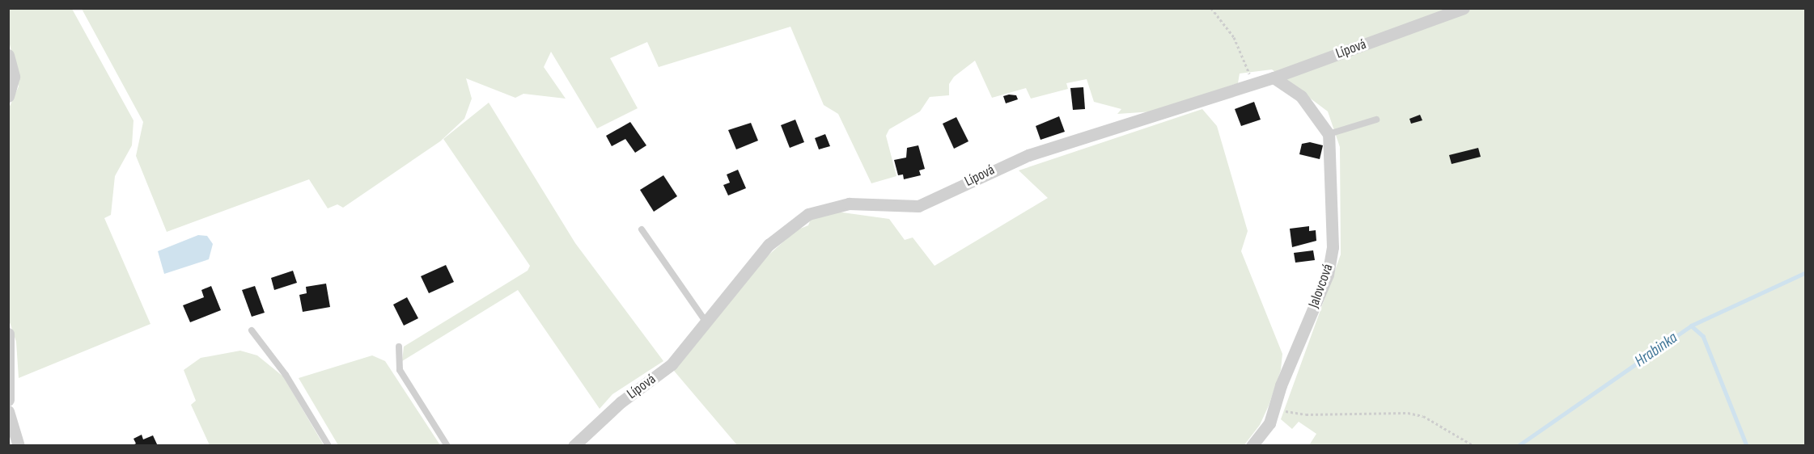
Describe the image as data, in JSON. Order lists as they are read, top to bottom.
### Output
{
  "streets": {
    "street": ["Lípová", "Jalovcová"]
  },
  "water": ["Hrabinka"]
}
